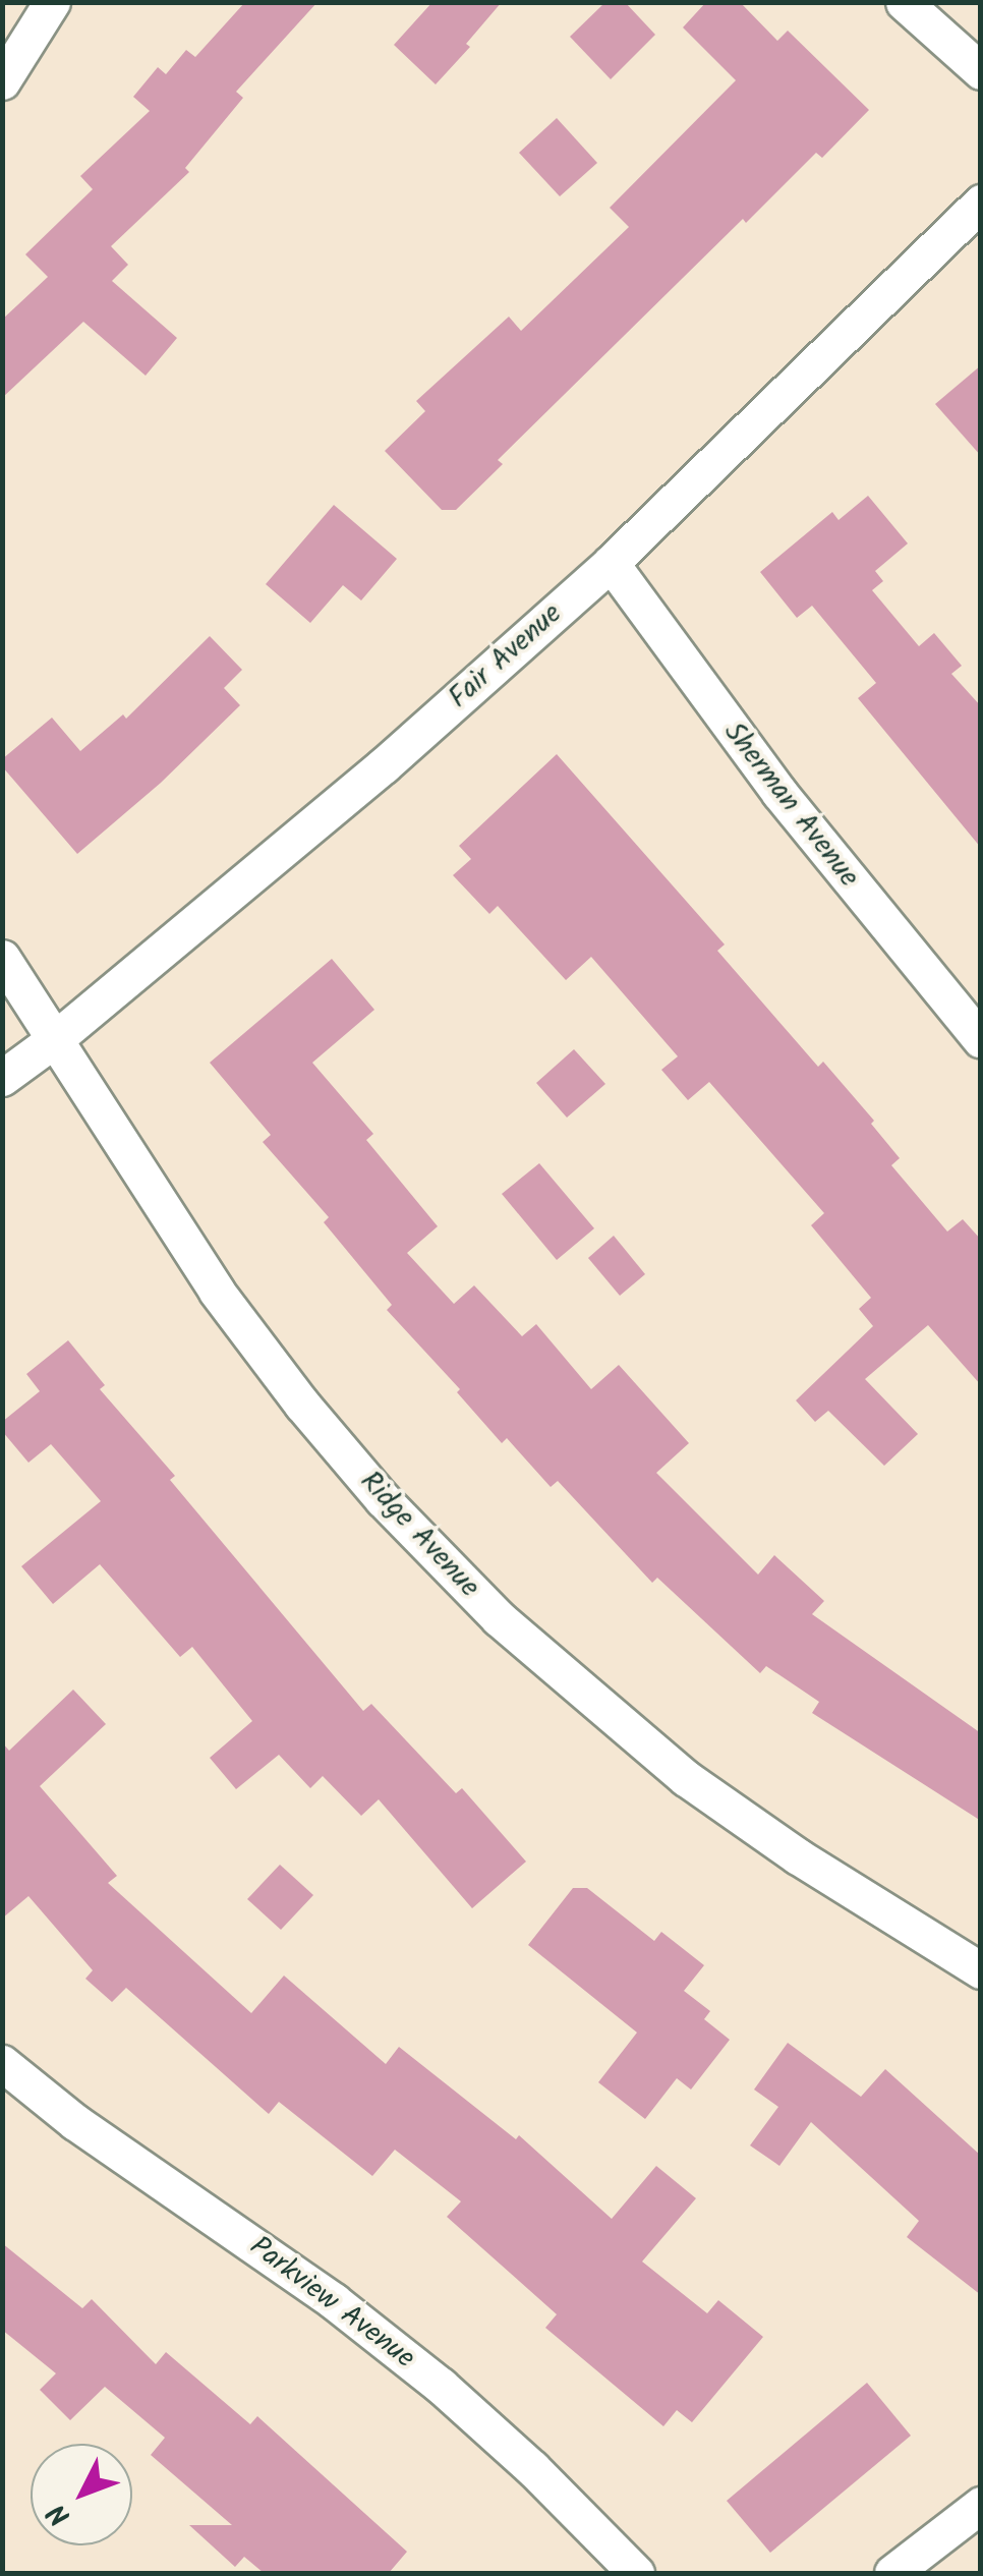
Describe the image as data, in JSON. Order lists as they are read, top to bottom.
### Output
{
  "streets": {
    "street": [
      "Fair Avenue",
      "Sherman Avenue",
      "Ridge Avenue",
      "Parkview Avenue"
    ]
  },
  "crossings": [
    ["Fair Avenue", "Sherman Avenue"],
    ["Fair Avenue", "Ridge Avenue"]
  ],
  "north": "bottom left"
}
